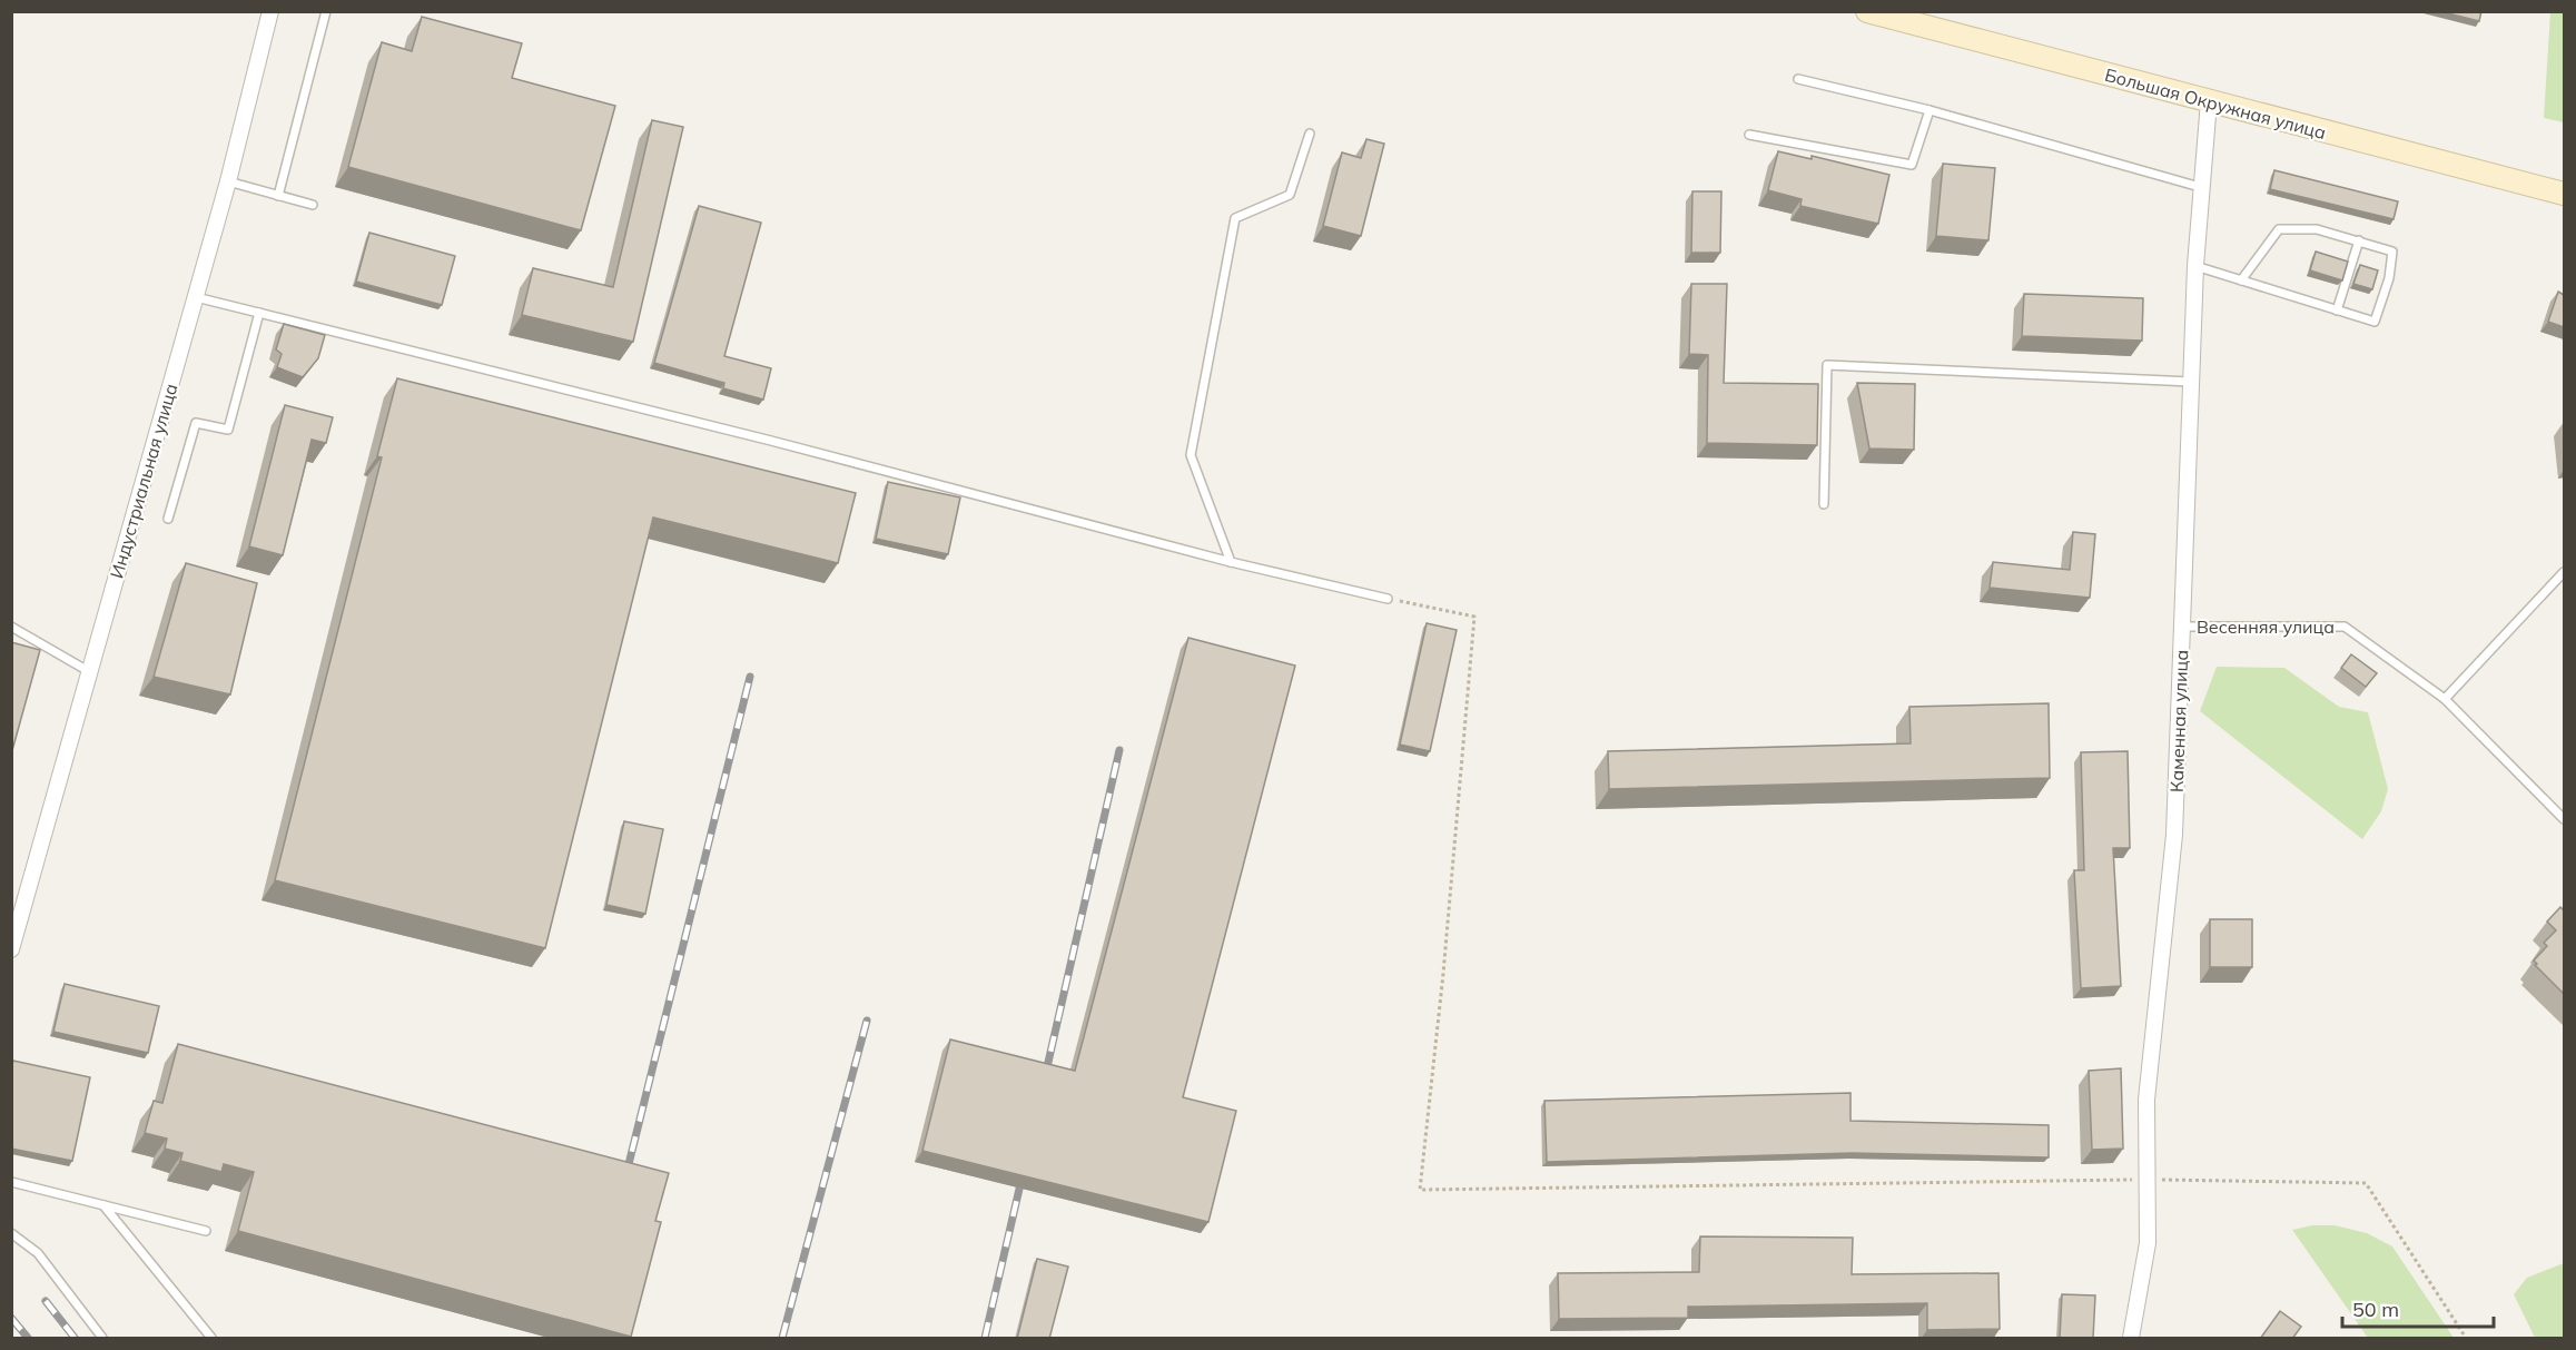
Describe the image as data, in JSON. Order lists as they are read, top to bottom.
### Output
{
  "streets": {
    "main road": ["Большая Окружная улица"],
    "street": ["Индустриальная улица", "Каменная улица"],
    "lane": ["Весенняя улица"]
  },
  "crossings": [
    ["Большая Окружная улица", "Каменная улица"],
    ["Весенняя улица", "Каменная улица"]
  ],
  "scale_bar": "50 m"
}
